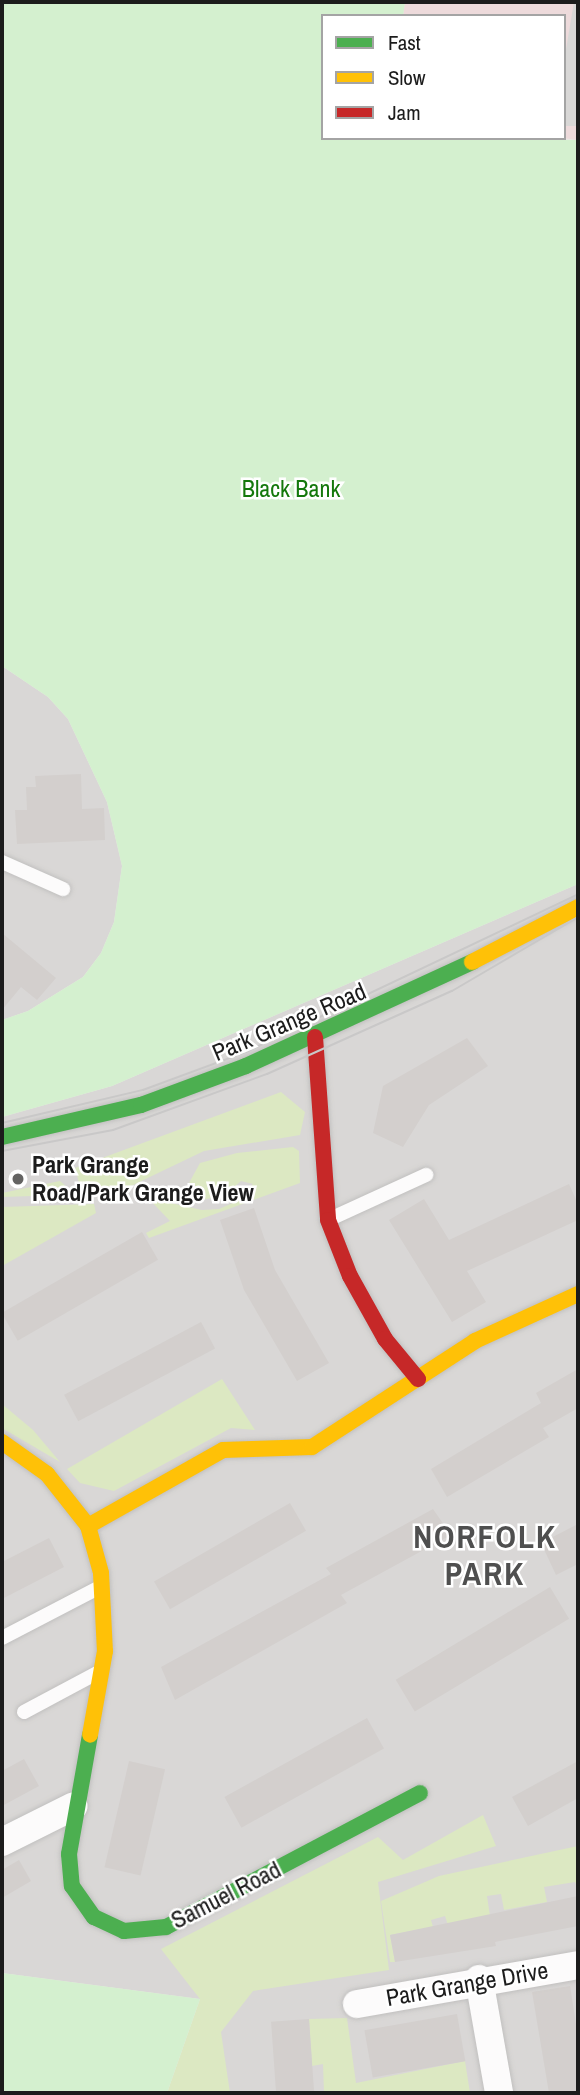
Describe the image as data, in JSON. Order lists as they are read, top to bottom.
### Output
{
  "streets": {
    "street": ["Park Grange Road", "Samuel Road", "Park Grange Drive"]
  },
  "districts": ["NORFOLK PARK"],
  "parks": ["Black Bank"],
  "places": ["Park Grange Road/Park Grange View"],
  "legend": ["Fast", "Slow", "Jam"]
}
